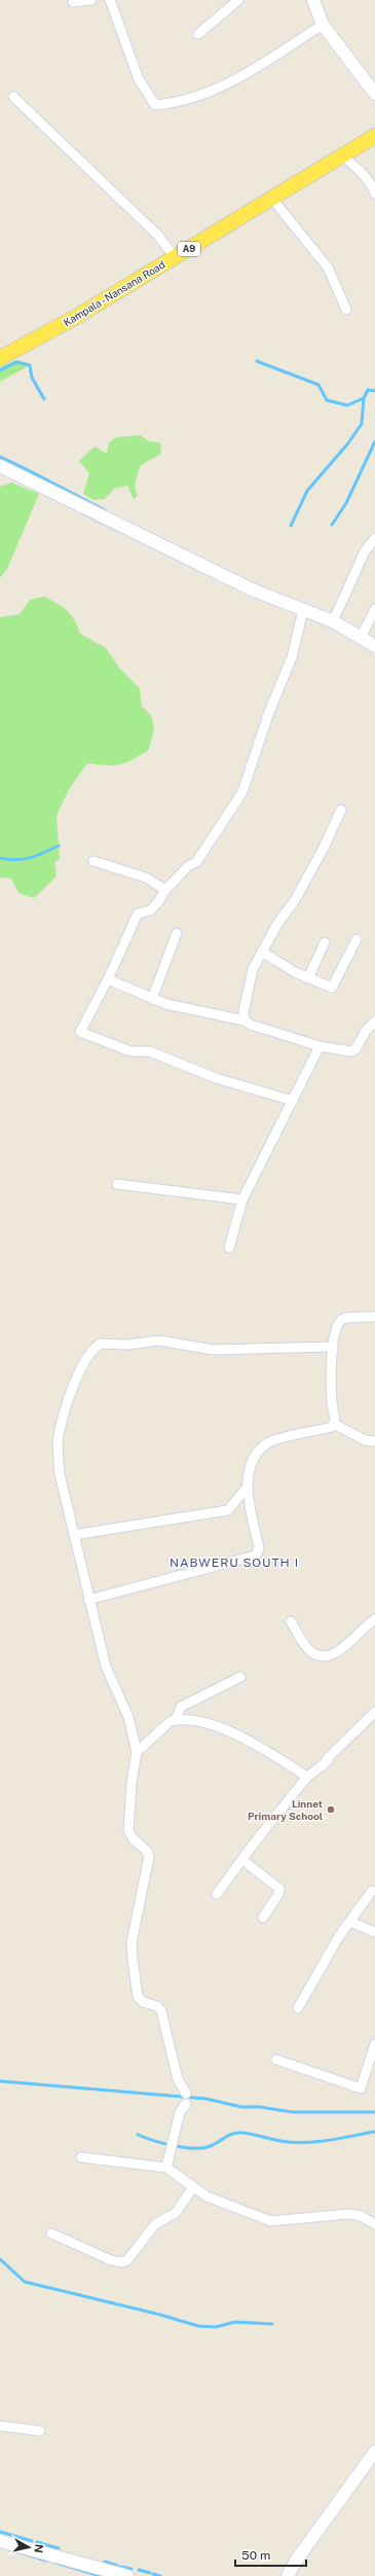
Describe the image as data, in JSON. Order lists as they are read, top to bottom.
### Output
{
  "streets": {
    "main road": ["A9", "Kampala - Nansana Road"]
  },
  "districts": ["NABWERU SOUTH I"],
  "places": ["Linnet Primary School"],
  "scale_bar": "50 m",
  "north": "right"
}
